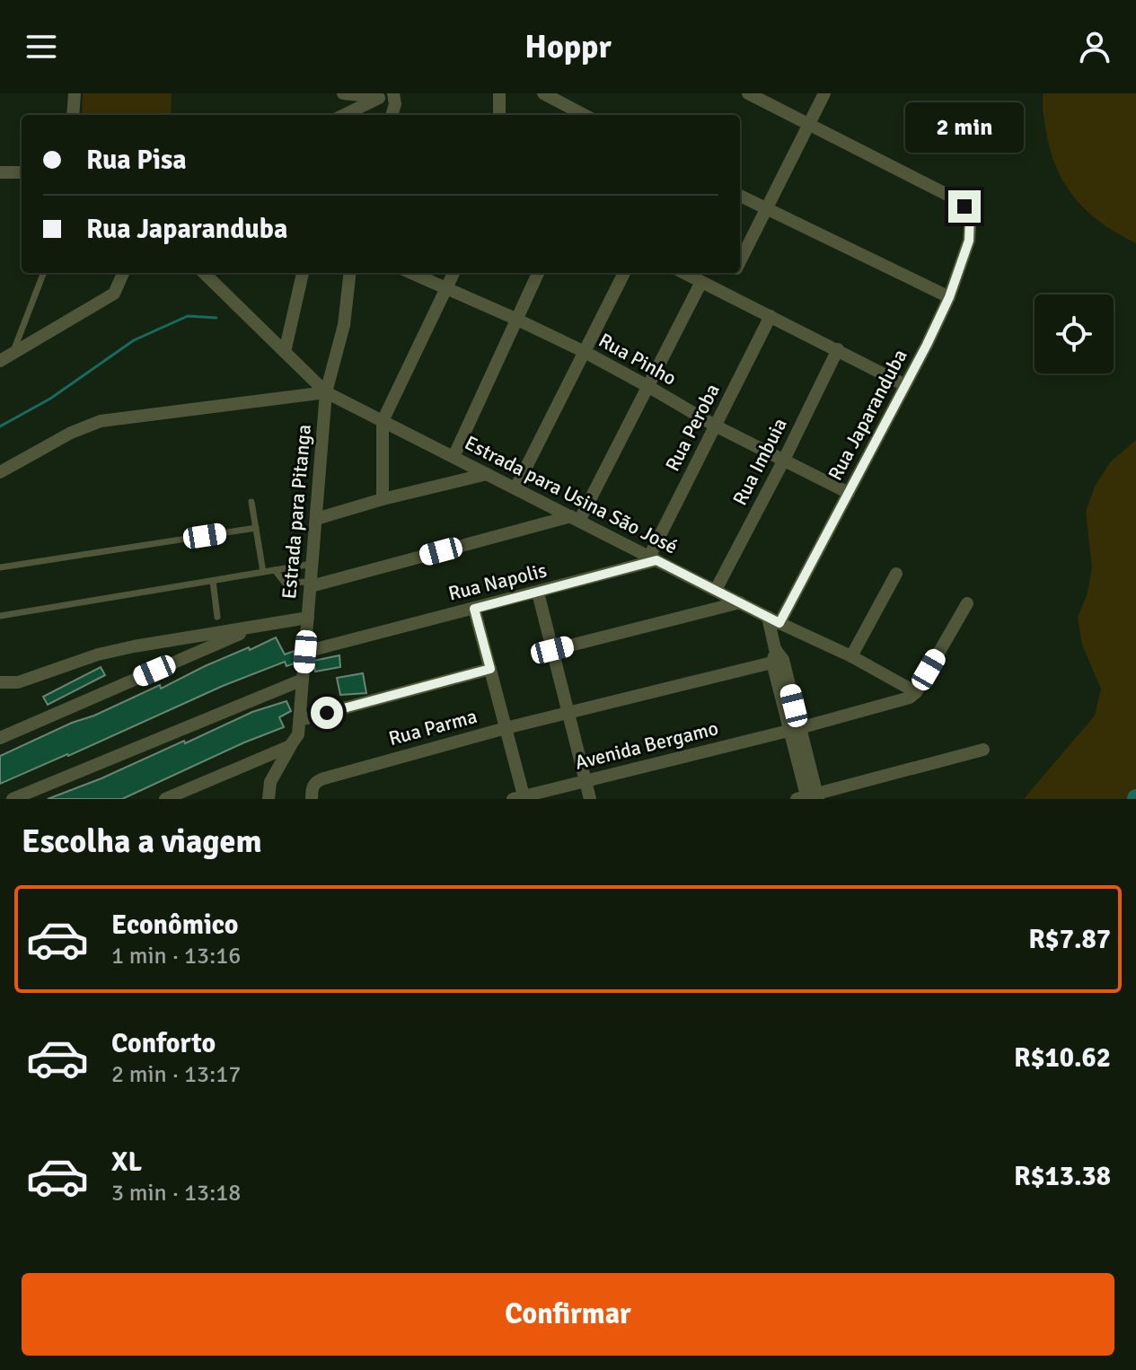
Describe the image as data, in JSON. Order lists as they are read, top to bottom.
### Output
{
  "streets": {
    "street": [
      "Rua Pinho",
      "Rua Japaranduba",
      "Rua Peroba",
      "Rua Imbuia",
      "Estrada para Usina São José",
      "Estrada para Pitanga",
      "Rua Napolis",
      "Rua Parma",
      "Avenida Bergamo"
    ]
  },
  "crossings": [
    ["Rua Pinho", "Rua Japaranduba"],
    ["Rua Pinho", "Rua Peroba"],
    ["Rua Pinho", "Rua Imbuia"],
    ["Rua Japaranduba", "Estrada para Usina São José"],
    ["Rua Peroba", "Estrada para Usina São José"],
    ["Rua Peroba", "Rua Napolis"],
    ["Rua Imbuia", "Estrada para Usina São José"],
    ["Estrada para Usina São José", "Estrada para Pitanga"],
    ["Estrada para Usina São José", "Rua Napolis"],
    ["Estrada para Usina São José", "Avenida Bergamo"],
    ["Estrada para Pitanga", "Rua Napolis"]
  ],
  "page": {
    "header": "Hoppr",
    "bubble": "2 min",
    "banner": ["Rua Pisa", "Rua Japaranduba"],
    "heading": "Escolha a viagem",
    "list": [
      {
        "name": "Econômico",
        "note": "1 min · 13:16",
        "value": "R$7.87"
      },
      {
        "name": "Conforto",
        "note": "2 min · 13:17",
        "value": "R$10.62"
      },
      {
        "name": "XL",
        "note": "3 min · 13:18",
        "value": "R$13.38"
      }
    ],
    "buttons": "Confirmar"
  }
}
